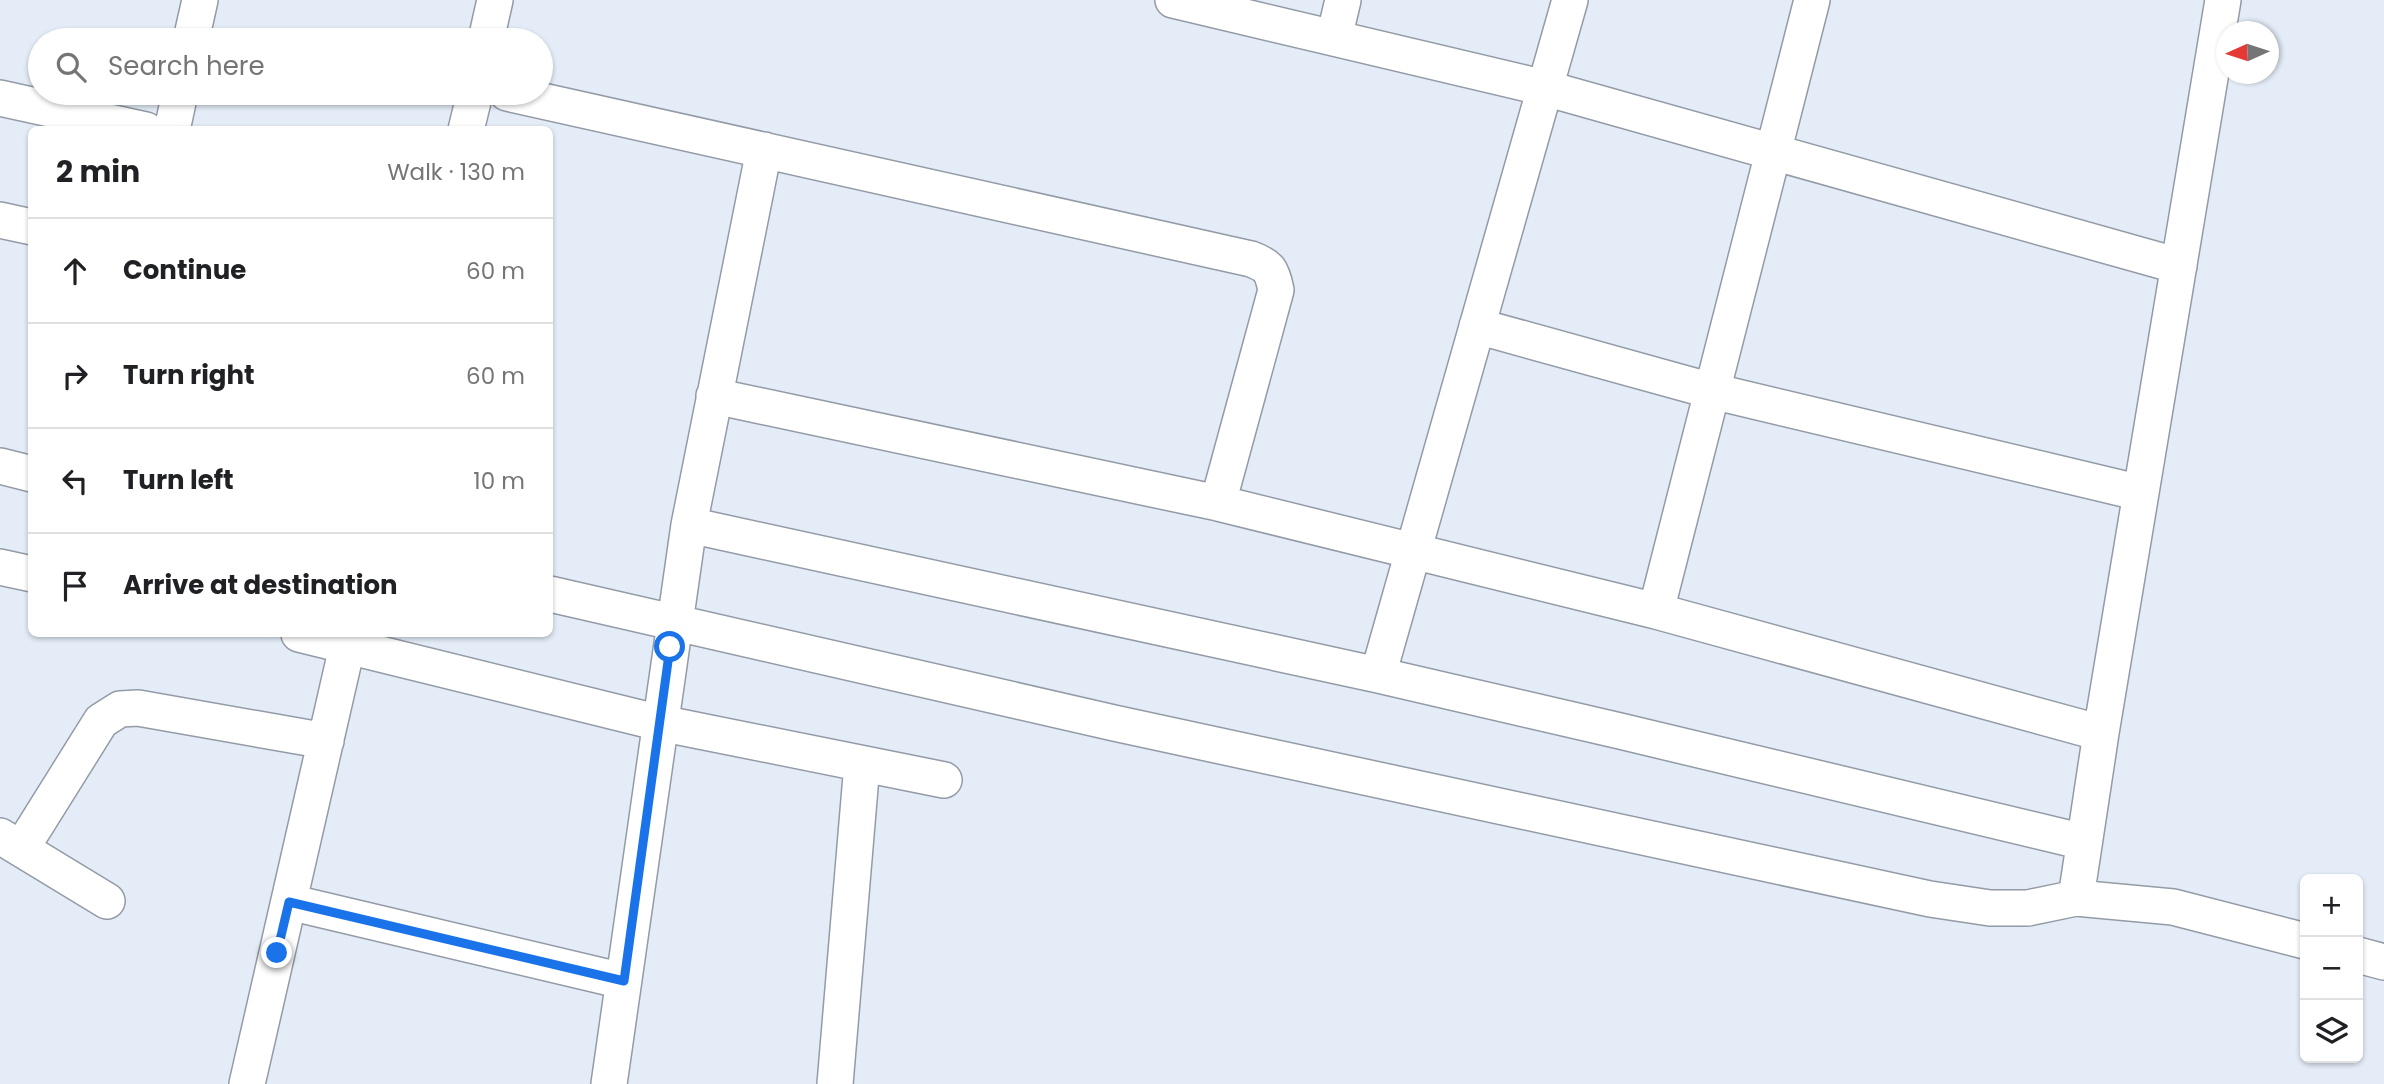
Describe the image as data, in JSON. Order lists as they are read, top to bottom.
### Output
{
  "north": "left",
  "page": {
    "search": "Search here",
    "heading": ["2 min", "Walk · 130 m"],
    "list": [
      ["Continue", "60 m"],
      ["Turn right", "60 m"],
      ["Turn left", "10 m"],
      "Arrive at destination"
    ],
    "map_buttons": ["+", "−"]
  }
}
